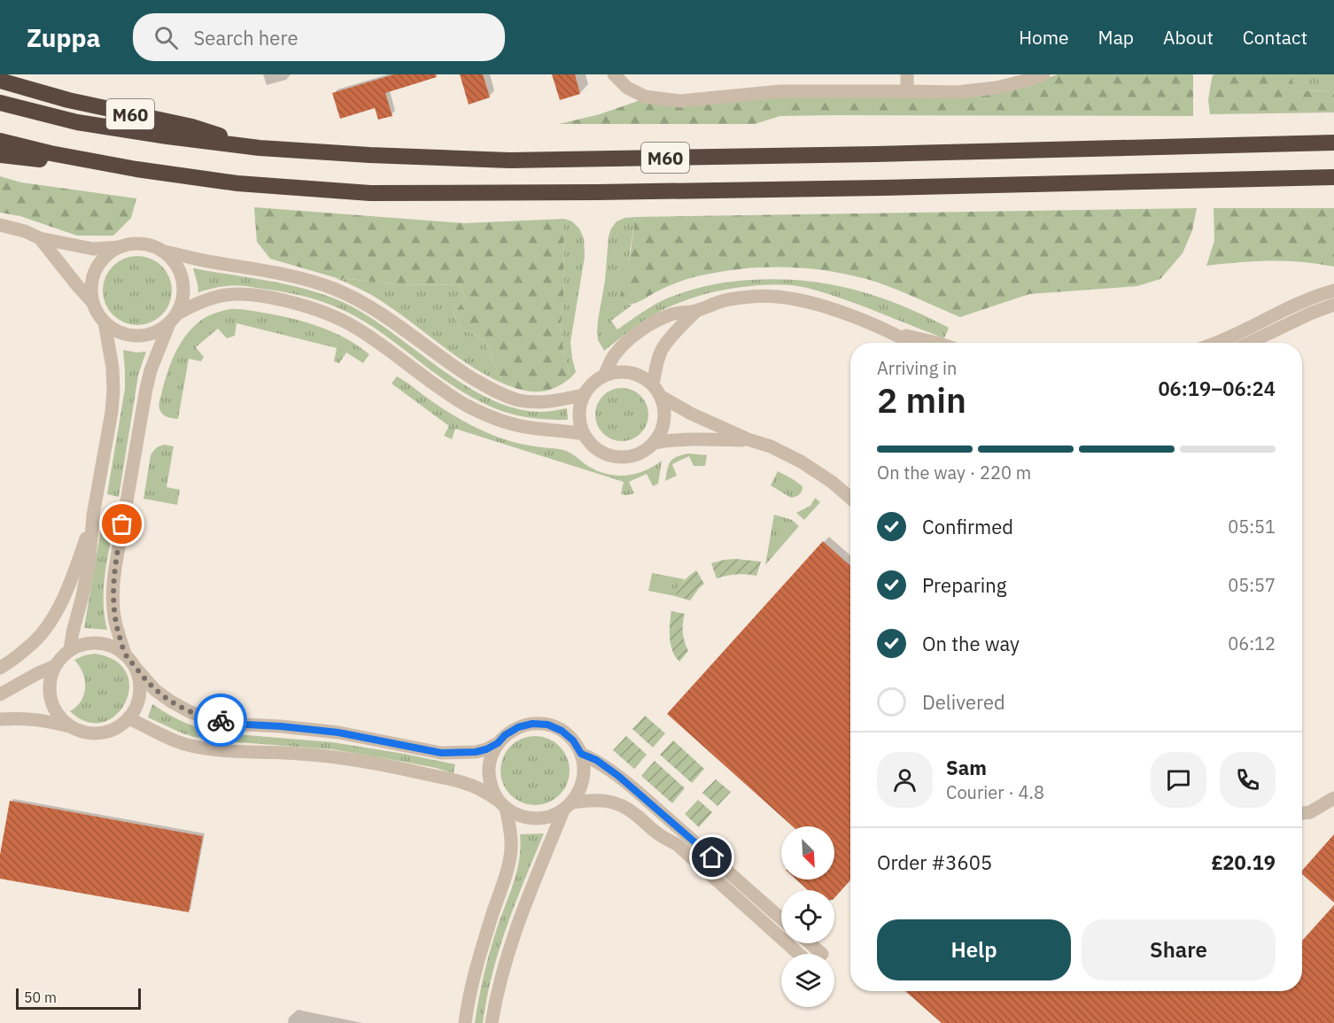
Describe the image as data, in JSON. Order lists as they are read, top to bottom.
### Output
{
  "streets": {
    "highway": ["M60"]
  },
  "scale_bar": "50 m",
  "north": "bottom right",
  "page": {
    "header": "Zuppa",
    "search": "Search here",
    "nav": [
      "Home",
      "Map",
      "About",
      "Contact"
    ],
    "heading": ["2 min", "Arriving in", "06:19–06:24"],
    "panel": [
      "Sam",
      "Courier · 4.8",
      "Order #3605",
      "£20.19"
    ],
    "bar": "On the way · 220 m",
    "list": [
      ["Confirmed", "05:51"],
      ["Preparing", "05:57"],
      ["On the way", "06:12"],
      "Delivered"
    ],
    "buttons": ["Help", "Share"],
    "scale": "50 m"
  }
}
